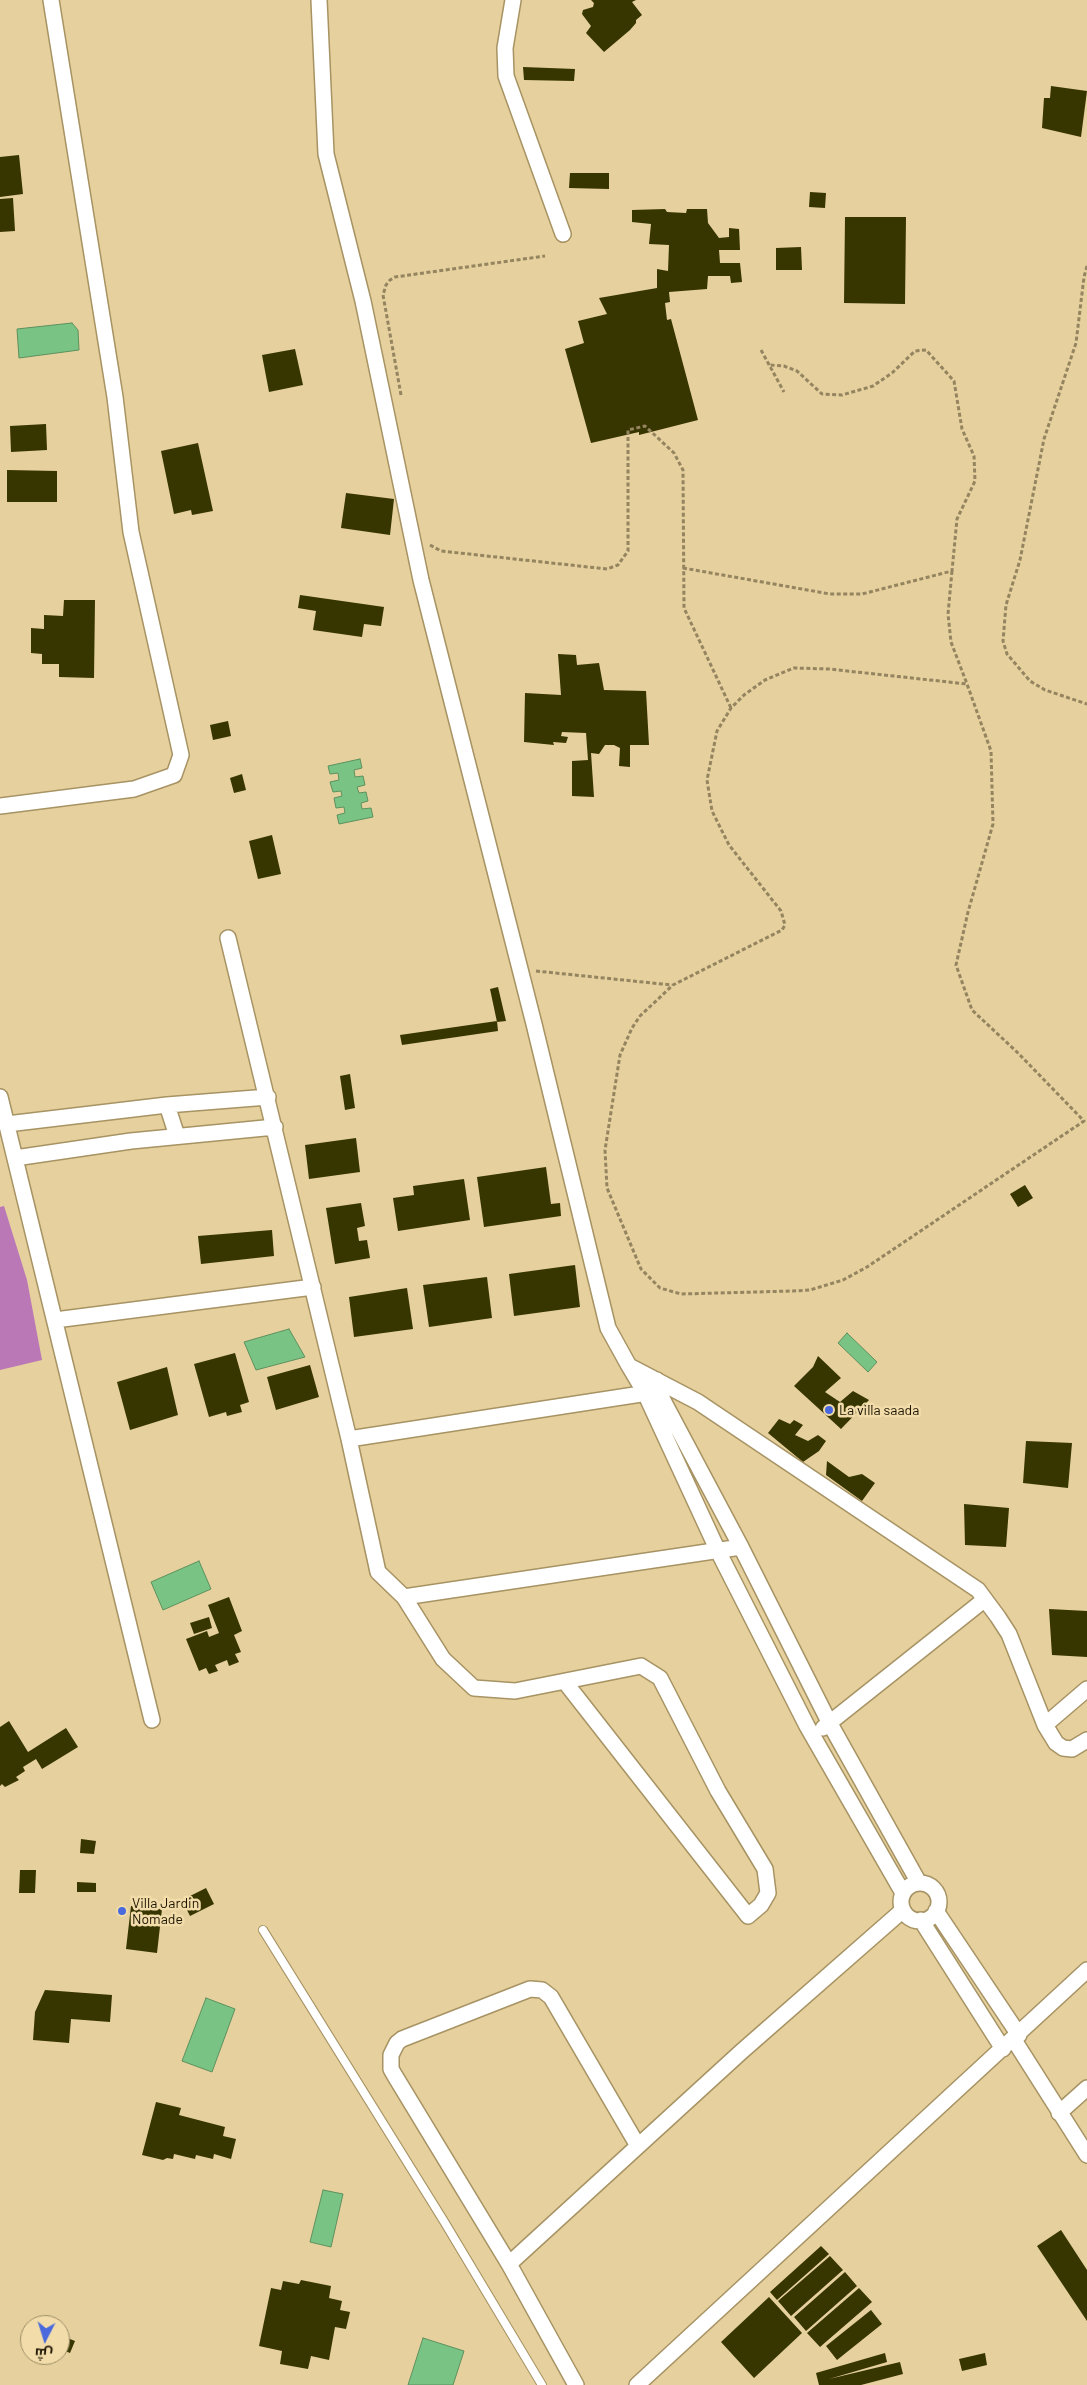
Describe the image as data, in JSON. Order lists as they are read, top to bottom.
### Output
{
  "places": ["La villa saada", "Villa Jardin Nomade"],
  "north": "bottom"
}
